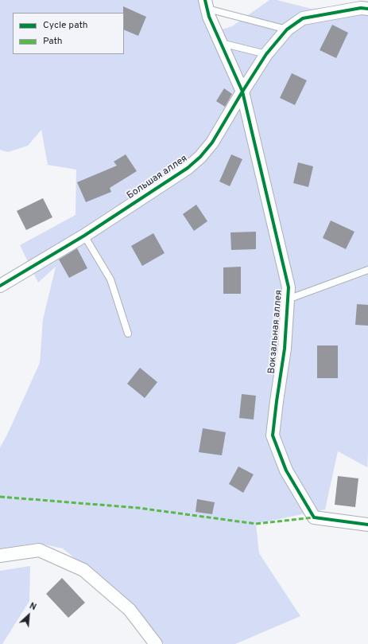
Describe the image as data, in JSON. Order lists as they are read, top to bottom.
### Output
{
  "streets": {
    "street": ["Большая аллея", "Вокзальная аллея"]
  },
  "crossings": [
    ["Большая аллея", "Вокзальная аллея"]
  ],
  "legend": ["Cycle path", "Path"],
  "north": "top right"
}
